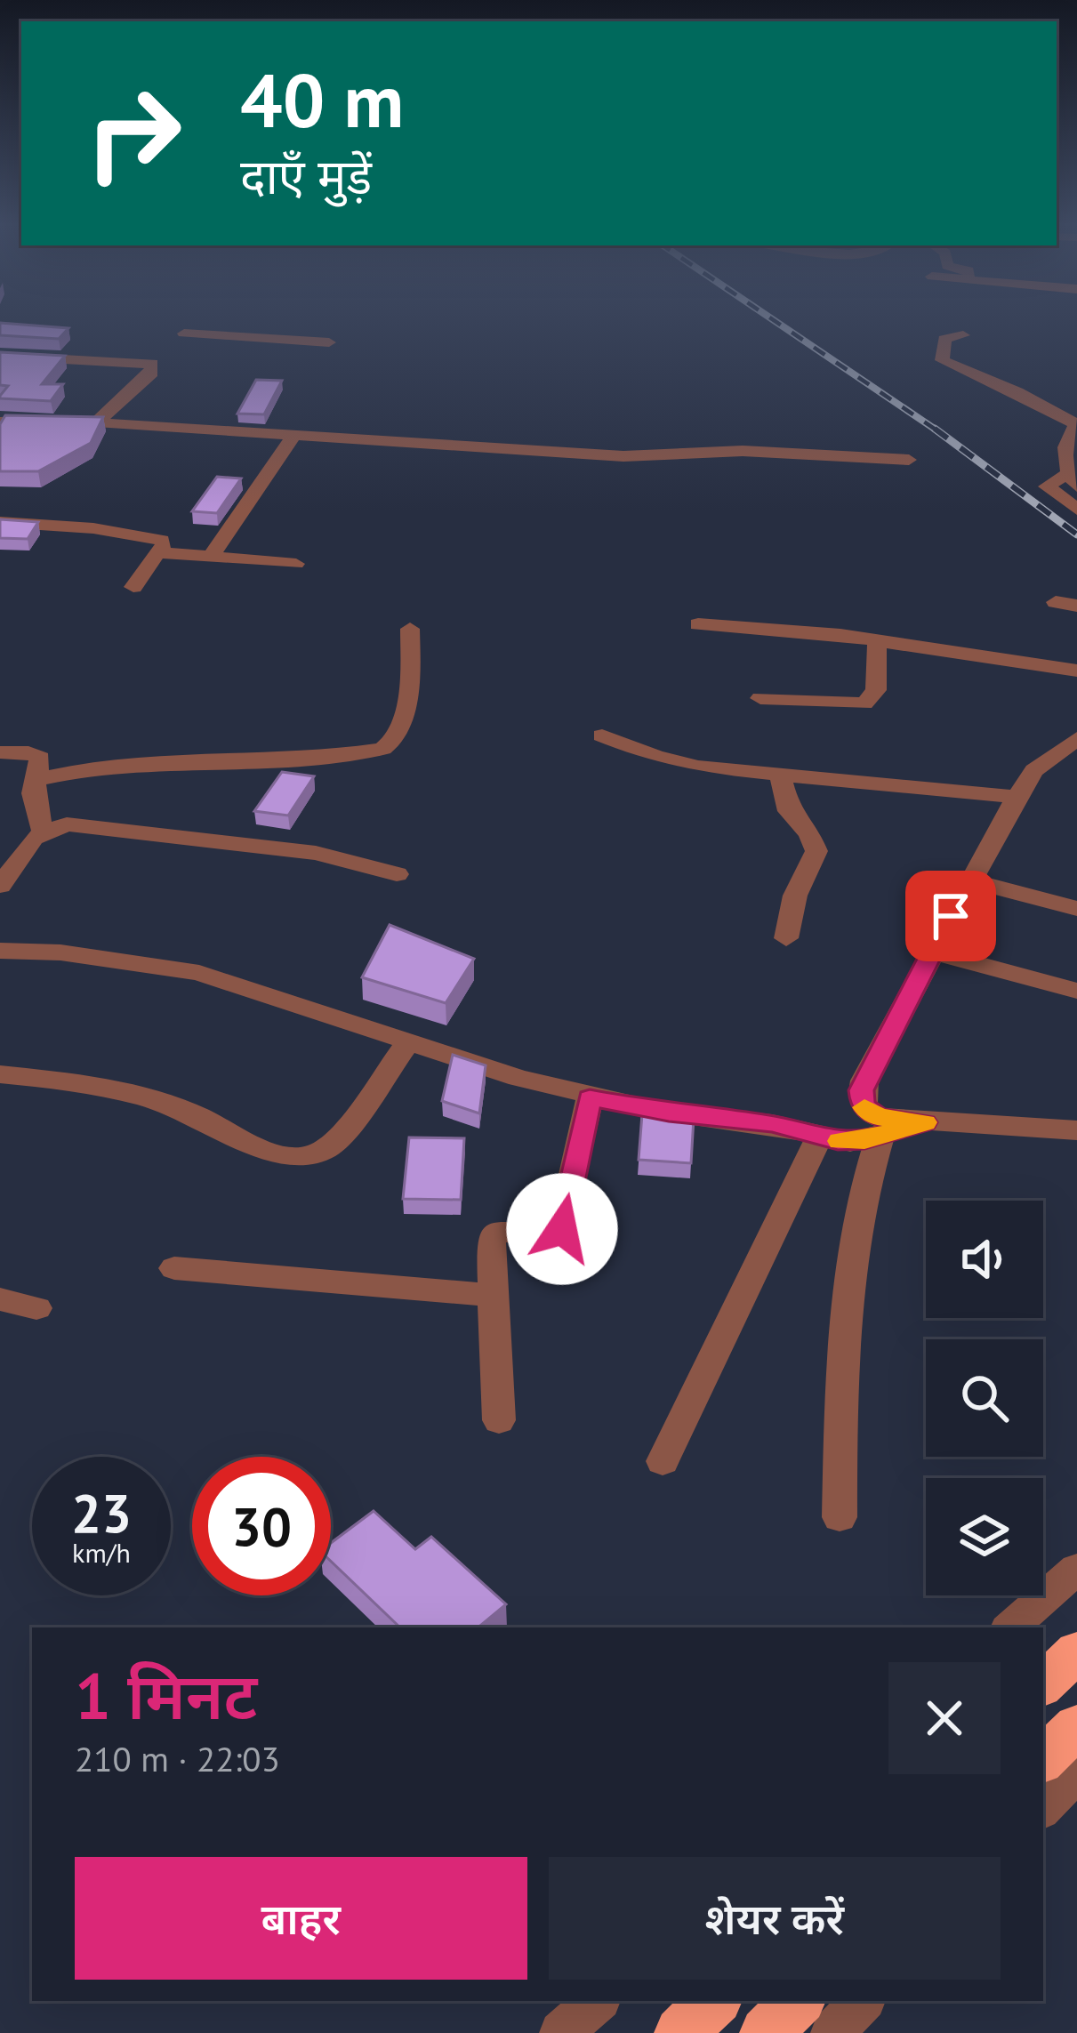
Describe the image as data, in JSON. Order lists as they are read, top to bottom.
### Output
{
  "page": {
    "turn": ["40 m", "दाएँ मुड़ें"],
    "speed": "23 km/h",
    "limit": "30",
    "heading": ["1 मिनट", "210 m · 22:03"],
    "buttons": ["बाहर", "शेयर करें"]
  }
}
